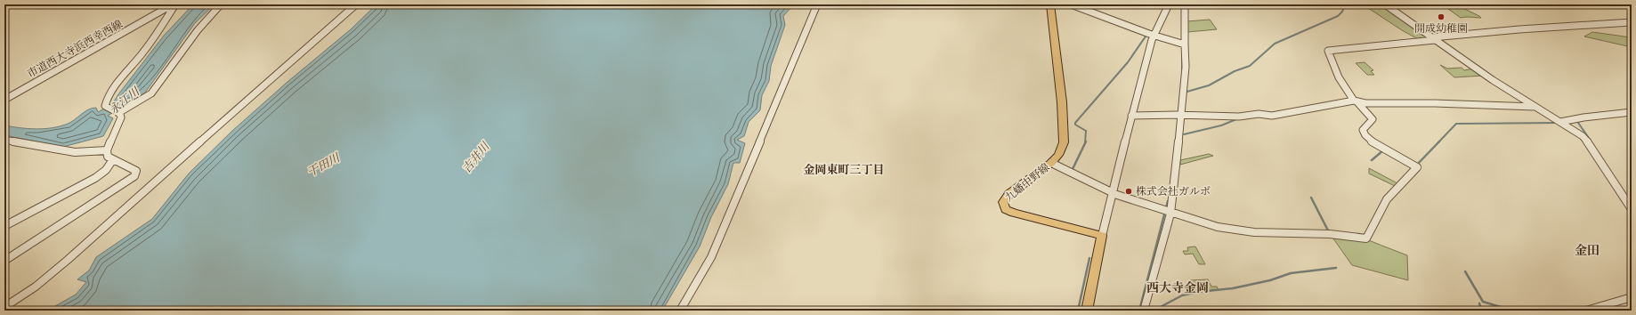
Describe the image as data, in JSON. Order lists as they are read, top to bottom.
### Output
{
  "streets": {
    "main road": ["九蟠中野線"],
    "street": ["市道西大寺浜西幸西線"]
  },
  "districts": ["金岡東町三丁目", "金田", "西大寺金岡"],
  "water": ["永江川", "吉井川", "干田川"],
  "places": ["開成幼稚園", "株式会社ガルボ"]
}
